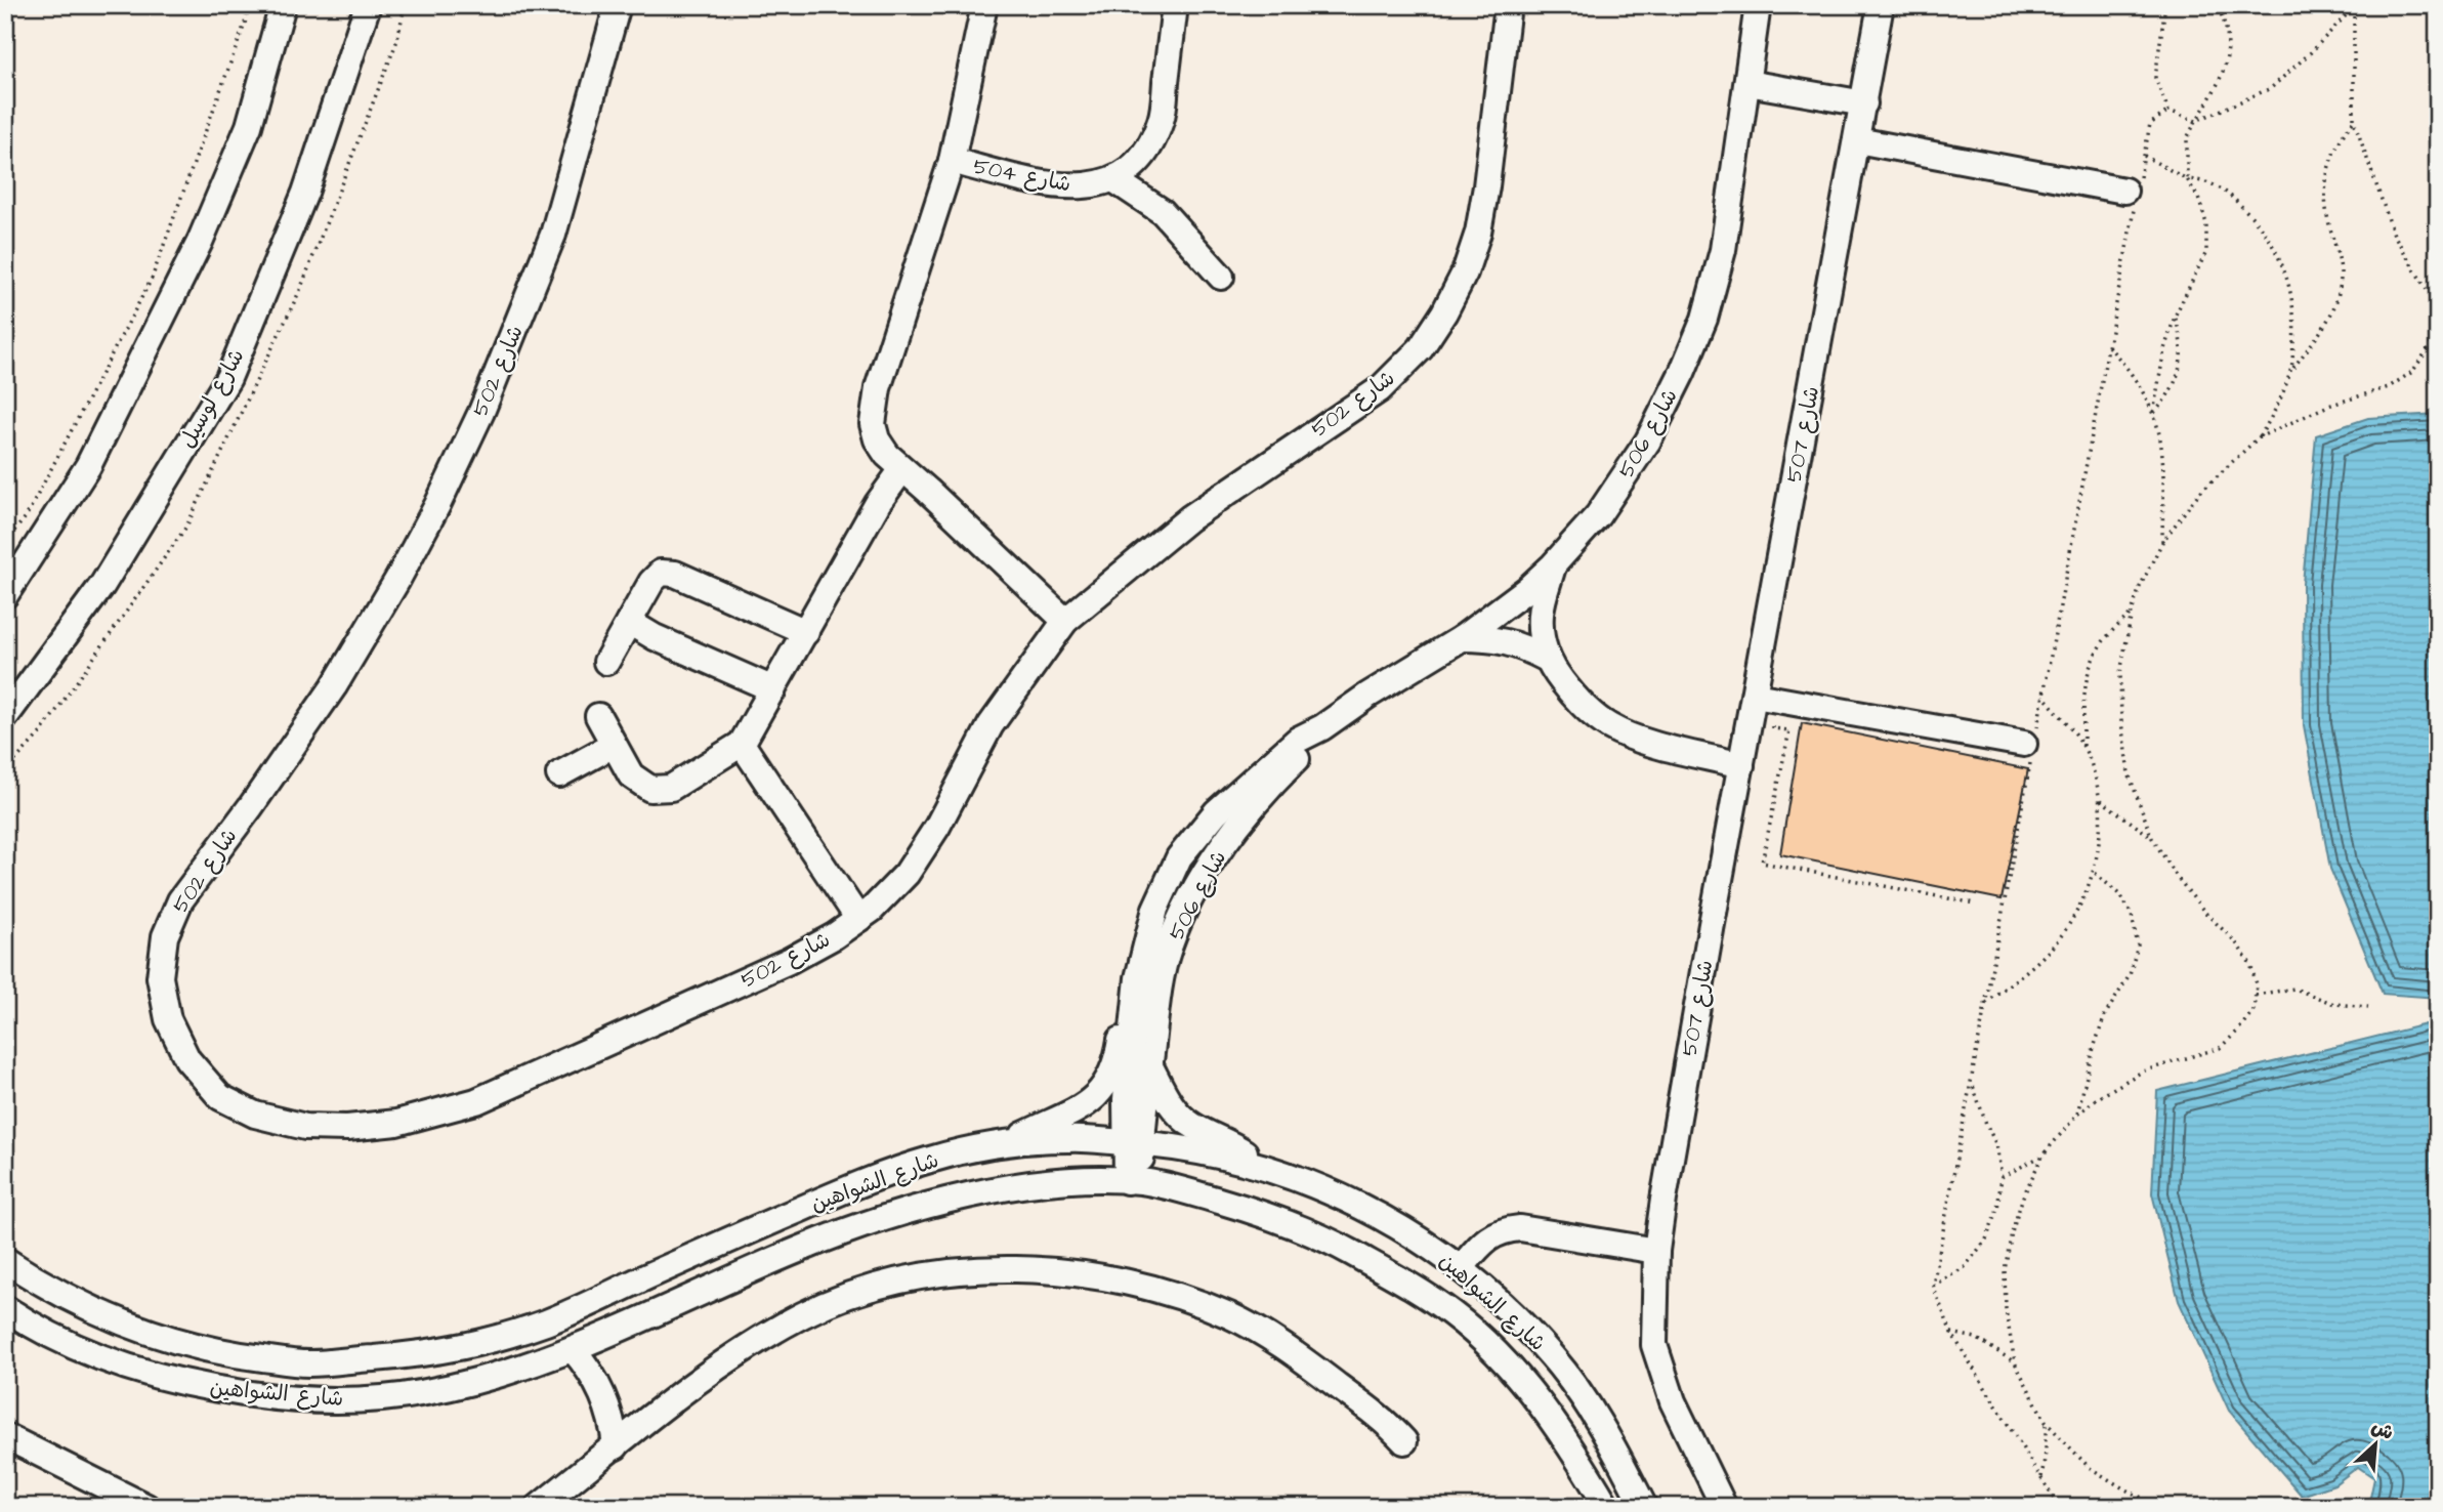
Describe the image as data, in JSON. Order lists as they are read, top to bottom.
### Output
{
  "streets": {
    "street": [
      "شارع 504",
      "شارع 502",
      "شارع لوسيل",
      "شارع 506",
      "شارع 507",
      "شارع الشواهين"
    ]
  },
  "crossings": [
    ["شارع 506", "شارع الشواهين"]
  ],
  "north": "top right"
}
